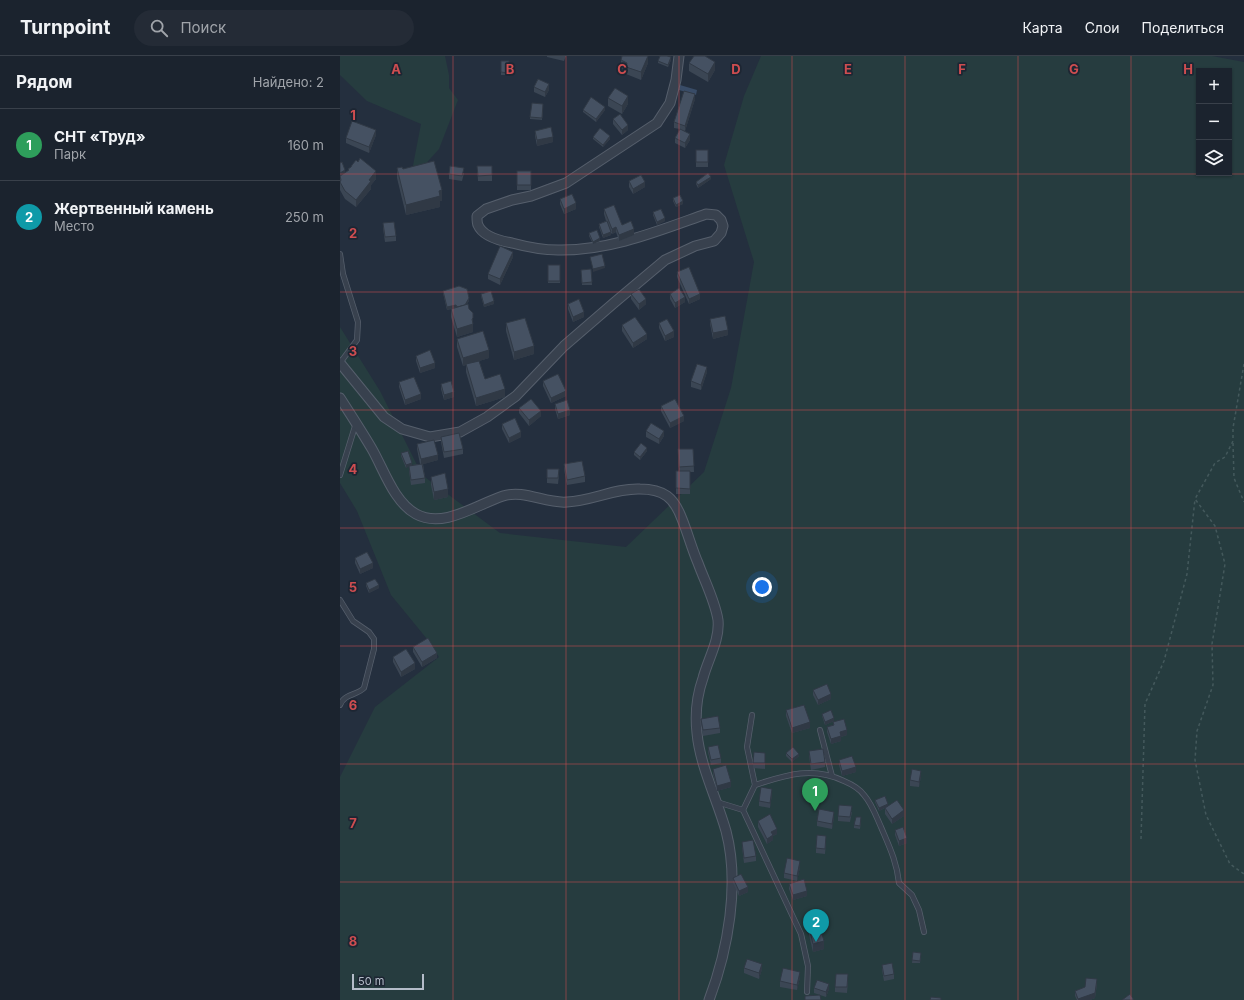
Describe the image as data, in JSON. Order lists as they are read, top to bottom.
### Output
{
  "scale_bar": "50 m",
  "page": {
    "header": "Turnpoint",
    "search": "Поиск",
    "nav": ["Карта", "Слои", "Поделиться"],
    "heading": ["Рядом", "Найдено: 2"],
    "map_buttons": ["+", "−"],
    "list": [
      {
        "mark": "1",
        "name": "СНТ «Труд»",
        "note": "Парк",
        "value": "160 m"
      },
      {
        "mark": "2",
        "name": "Жертвенный камень",
        "note": "Место",
        "value": "250 m"
      }
    ],
    "pins": ["1", "2"],
    "scale": "50 m"
  },
  "grid": {
    "columns": [
      "A",
      "B",
      "C",
      "D",
      "E",
      "F",
      "G",
      "H"
    ],
    "rows": [
      "1",
      "2",
      "3",
      "4",
      "5",
      "6",
      "7",
      "8"
    ]
  }
}
